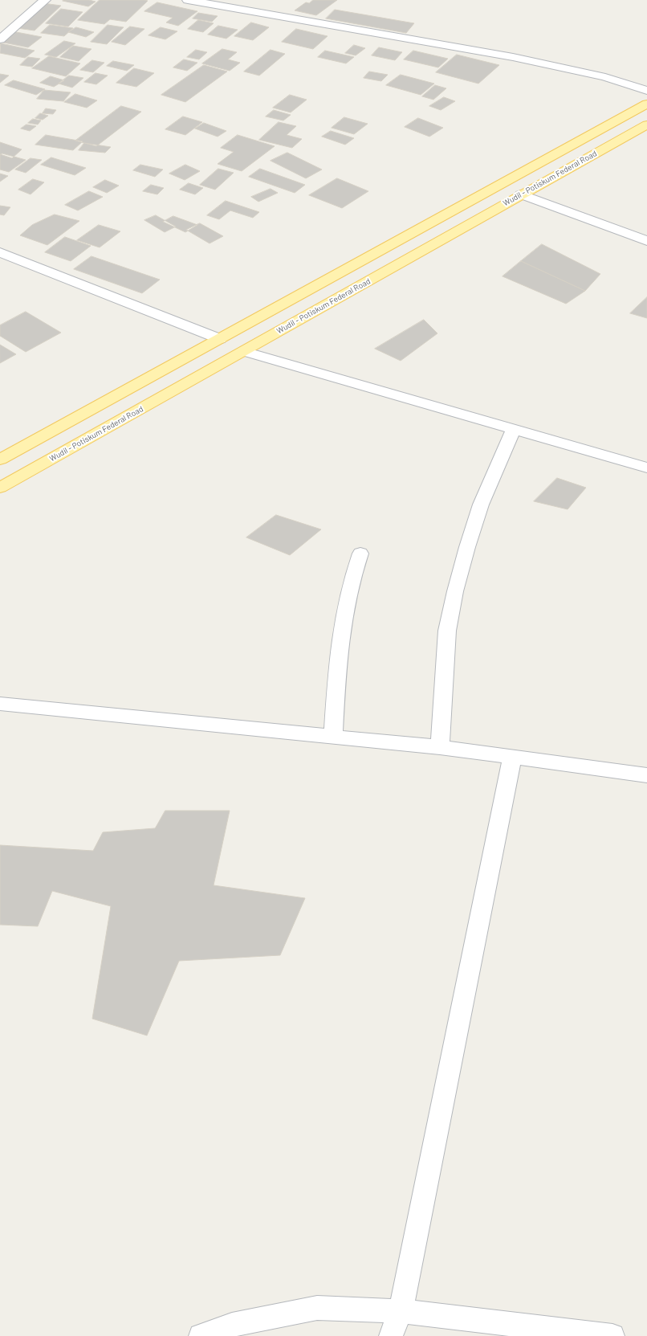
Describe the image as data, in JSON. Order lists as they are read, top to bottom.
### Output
{
  "streets": {
    "main road": ["Wudil - Potiskum Federal Road"]
  }
}
